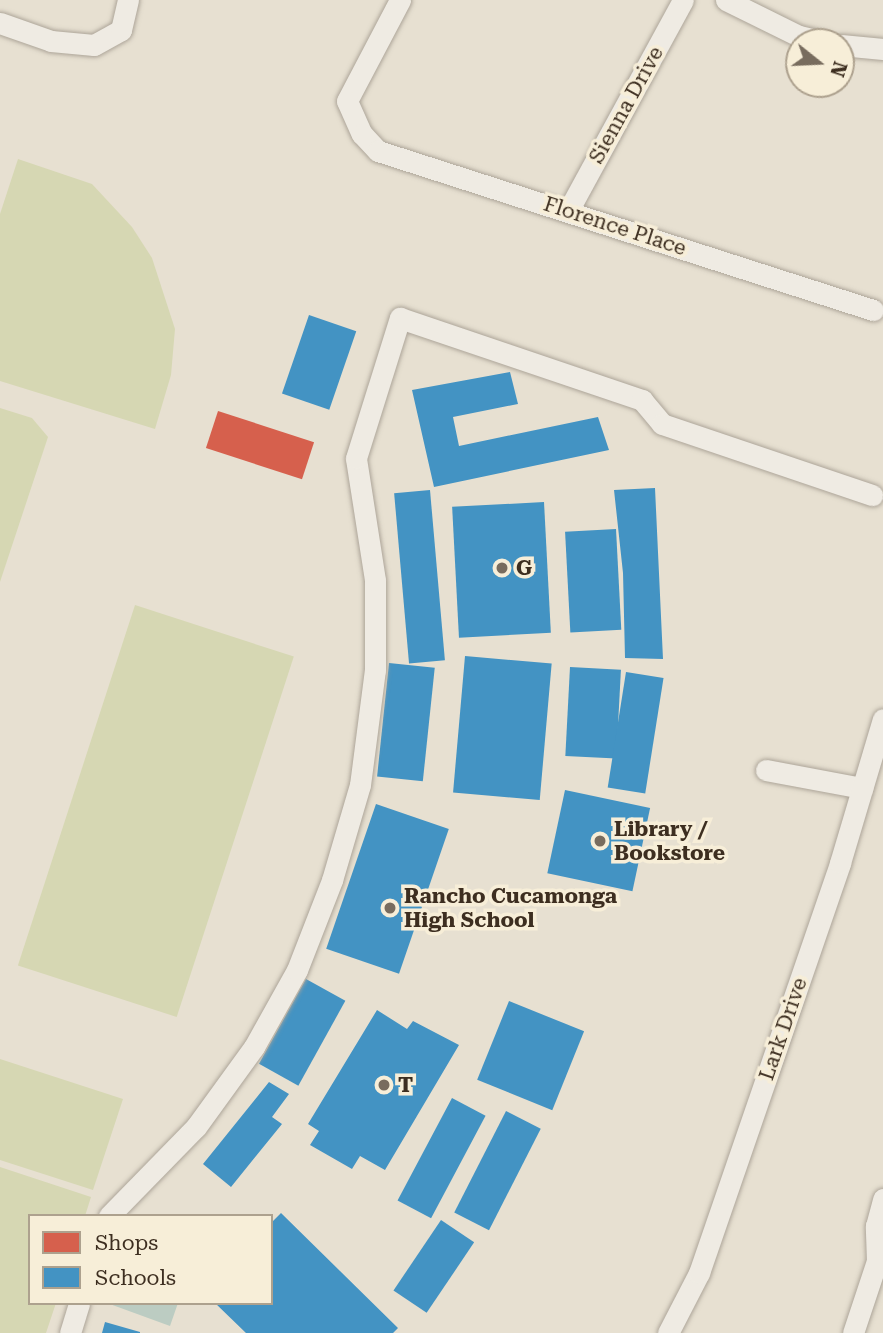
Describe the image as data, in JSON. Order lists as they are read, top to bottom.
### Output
{
  "streets": {
    "street": ["Sienna Drive", "Florence Place", "Lark Drive"]
  },
  "crossings": [
    ["Sienna Drive", "Florence Place"]
  ],
  "places": [
    "G",
    "Library / Bookstore",
    "Rancho Cucamonga High School",
    "T"
  ],
  "legend": ["Shops", "Schools"],
  "north": "right"
}
